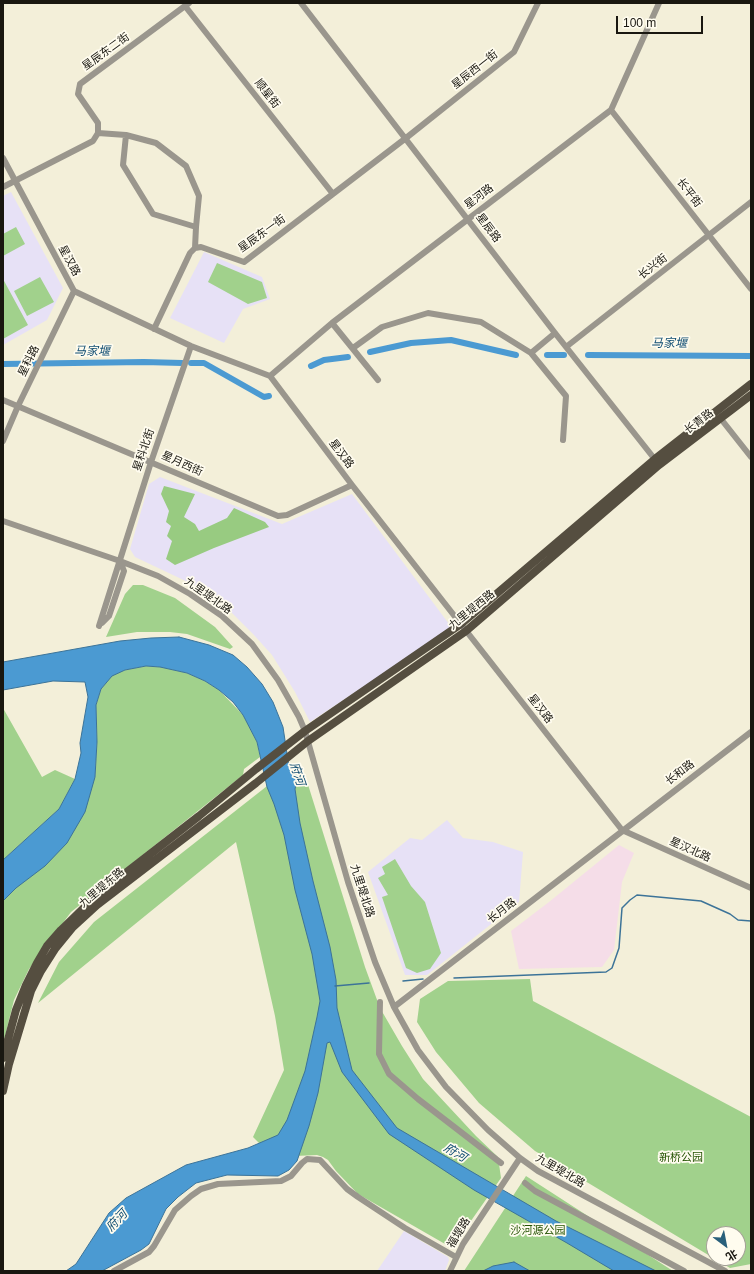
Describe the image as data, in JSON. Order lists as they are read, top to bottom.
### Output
{
  "streets": {
    "main road": ["长青路", "九里堤西路", "九里堤东路"],
    "street": [
      "星辰东二街",
      "星辰西一街",
      "顺星街",
      "长平街",
      "星河路",
      "星辰路",
      "星辰东一街",
      "星汉路",
      "长兴街",
      "星科路",
      "星科北街",
      "星月西街",
      "九里堤北路",
      "长和路",
      "星汉北路",
      "长月路",
      "福堤路"
    ]
  },
  "crossings": [
    ["星辰东二街", "顺星街"],
    ["星辰西一街", "星辰路"],
    ["星辰西一街", "星辰东一街"],
    ["顺星街", "星辰东一街"],
    ["长平街", "星河路"],
    ["长平街", "长兴街"],
    ["星河路", "星辰路"],
    ["星河路", "星汉路"],
    ["星辰路", "星辰东一街"],
    ["星辰路", "长兴街"],
    ["星辰路", "长青路"],
    ["星辰路", "九里堤西路"],
    ["星汉路", "星科路"],
    ["星汉路", "星科北街"],
    ["星汉路", "星月西街"],
    ["星汉路", "九里堤西路"],
    ["星汉路", "长和路"],
    ["星汉路", "星汉北路"],
    ["星汉路", "长月路"],
    ["星科路", "星月西街"],
    ["长青路", "九里堤西路"],
    ["星科北街", "星月西街"],
    ["星科北街", "九里堤北路"],
    ["九里堤北路", "九里堤西路"],
    ["九里堤北路", "长月路"],
    ["九里堤北路", "福堤路"],
    ["九里堤西路", "九里堤东路"],
    ["长和路", "星汉北路"],
    ["长和路", "长月路"],
    ["星汉北路", "长月路"]
  ],
  "water": ["马家堰", "府河"],
  "parks": ["新桥公园", "沙河源公园"],
  "scale_bar": "100 m",
  "north": "bottom right"
}
